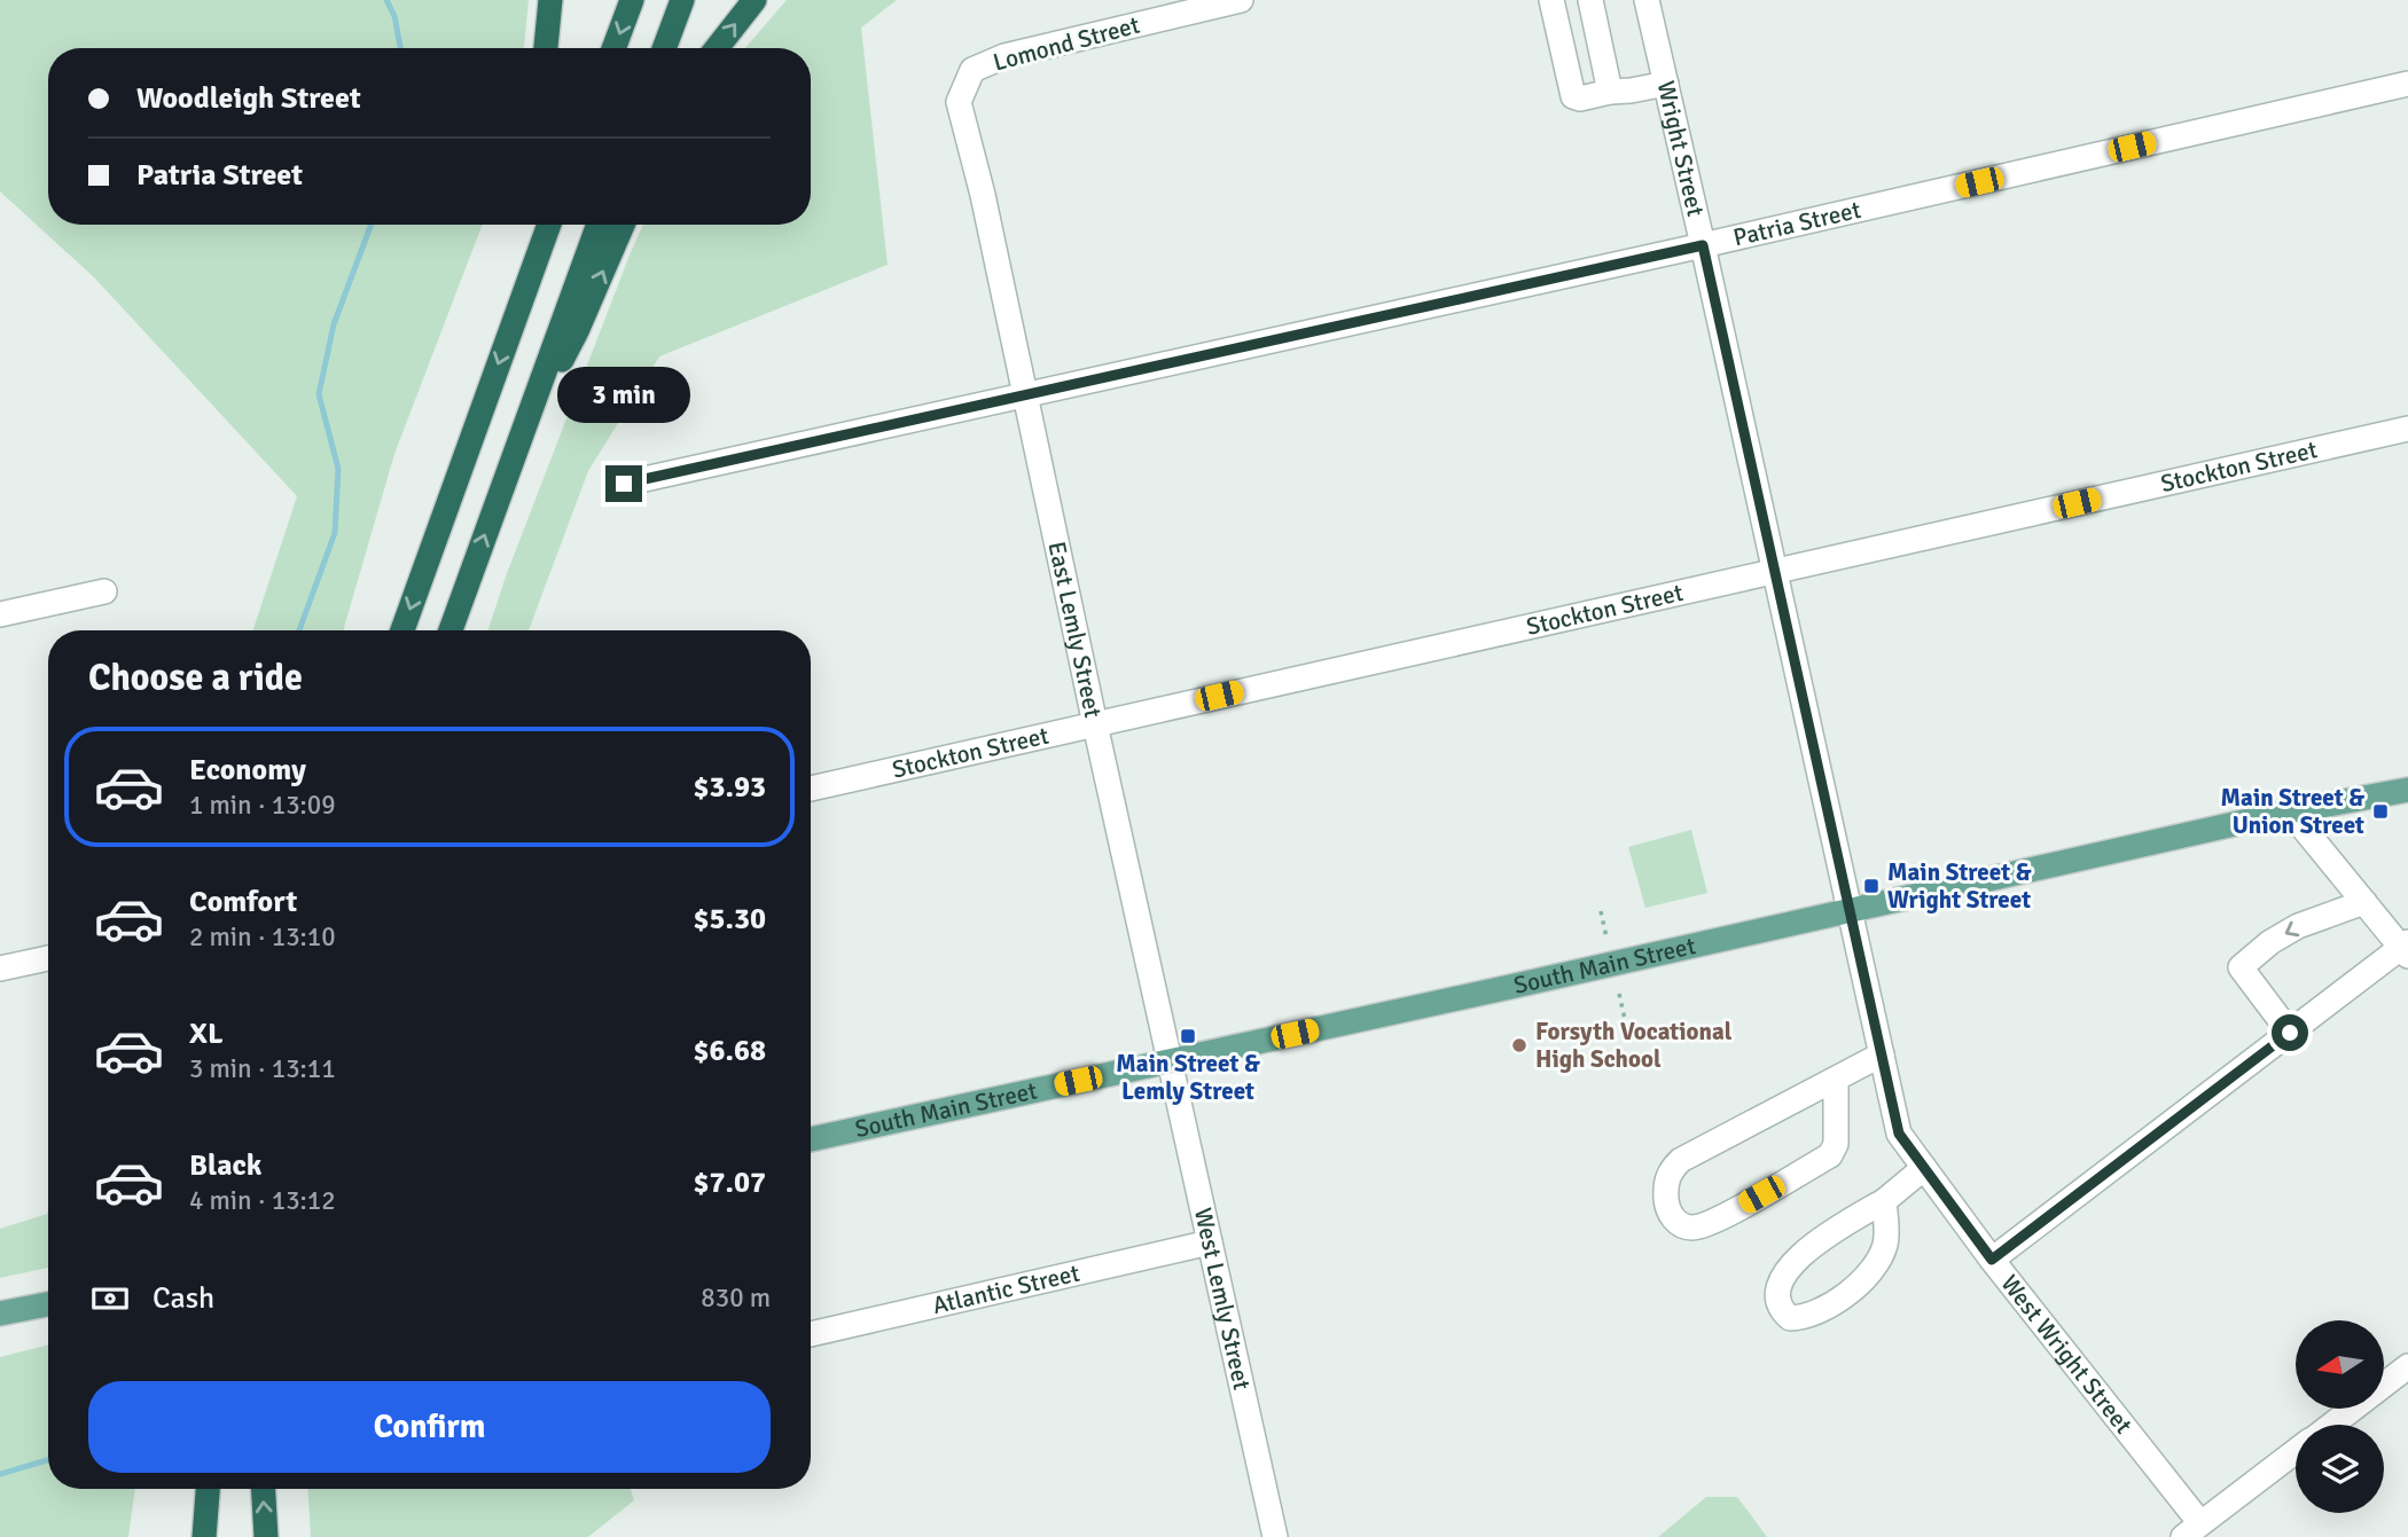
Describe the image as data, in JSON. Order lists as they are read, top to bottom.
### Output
{
  "streets": {
    "main road": ["South Main Street"],
    "street": [
      "Lomond Street",
      "Wright Street",
      "Patria Street",
      "Stockton Street",
      "East Lemly Street",
      "Atlantic Street",
      "West Lemly Street",
      "West Wright Street"
    ]
  },
  "crossings": [
    ["Lomond Street", "East Lemly Street"],
    ["Wright Street", "Patria Street"],
    ["Wright Street", "Stockton Street"],
    ["Wright Street", "South Main Street"],
    ["Wright Street", "West Wright Street"],
    ["Patria Street", "East Lemly Street"],
    ["Stockton Street", "East Lemly Street"],
    ["East Lemly Street", "South Main Street"],
    ["East Lemly Street", "West Lemly Street"],
    ["South Main Street", "West Lemly Street"],
    ["South Main Street", "West Wright Street"],
    ["Atlantic Street", "West Lemly Street"]
  ],
  "places": {
    "transit": ["Main Street & Union Street", "Main Street & Wright Street", "Main Street & Lemly Street"],
    "other": ["Forsyth Vocational High School"]
  },
  "north": "left",
  "page": {
    "banner": ["Woodleigh Street", "Patria Street"],
    "bubble": "3 min",
    "heading": "Choose a ride",
    "list": [
      {
        "name": "Economy",
        "note": "1 min · 13:09",
        "value": "$3.93"
      },
      {
        "name": "Comfort",
        "note": "2 min · 13:10",
        "value": "$5.30"
      },
      {
        "name": "XL",
        "note": "3 min · 13:11",
        "value": "$6.68"
      },
      {
        "name": "Black",
        "note": "4 min · 13:12",
        "value": "$7.07"
      }
    ],
    "pay": ["Cash", "830 m"],
    "buttons": "Confirm"
  }
}
